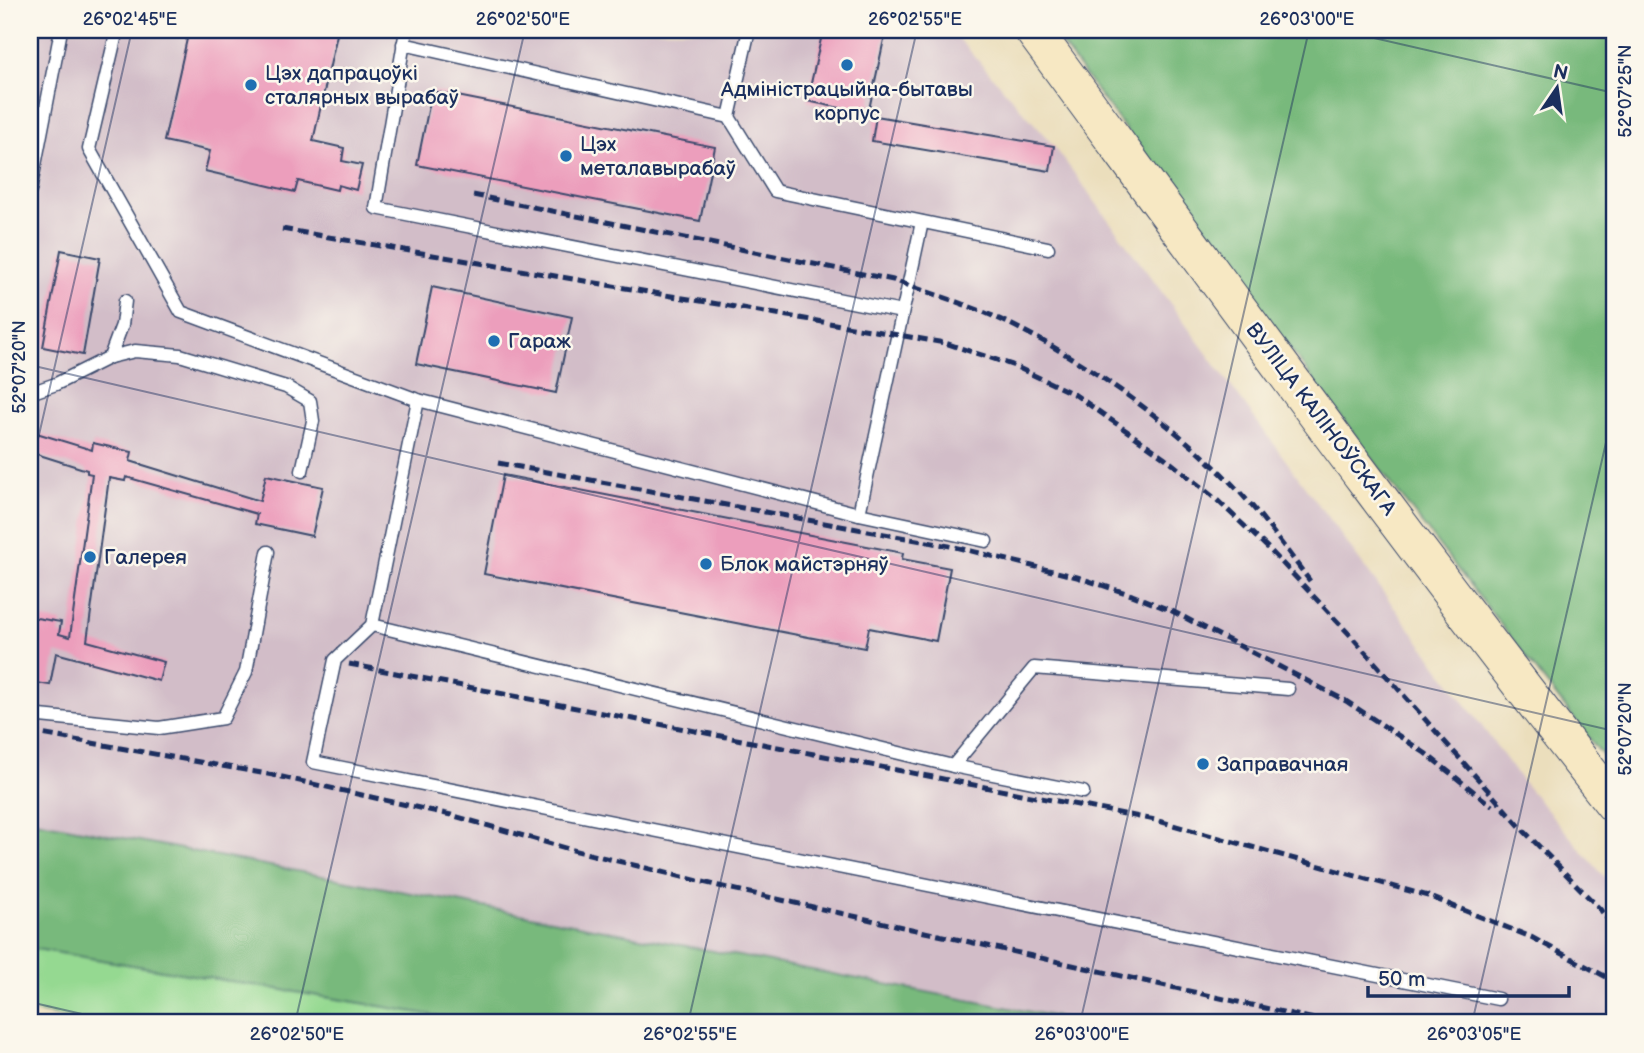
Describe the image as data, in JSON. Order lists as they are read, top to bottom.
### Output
{
  "streets": {
    "street": ["ВУЛІЦА КАЛІНОЎСКАГА"]
  },
  "places": [
    "Адміністрацыйна-бытавы корпус",
    "Цэх дапрацоўкі сталярных вырабаў",
    "Цэх металавырабаў",
    "Гараж",
    "Галерея",
    "Блок майстэрняў",
    "Заправачная"
  ],
  "scale_bar": "50 m",
  "north": "top",
  "coordinates": [
    "26°02'45\"E",
    "26°02'50\"E",
    "26°02'55\"E",
    "26°03'00\"E",
    "52°07'25\"N",
    "52°07'20\"N",
    "26°03'05\"E"
  ]
}
